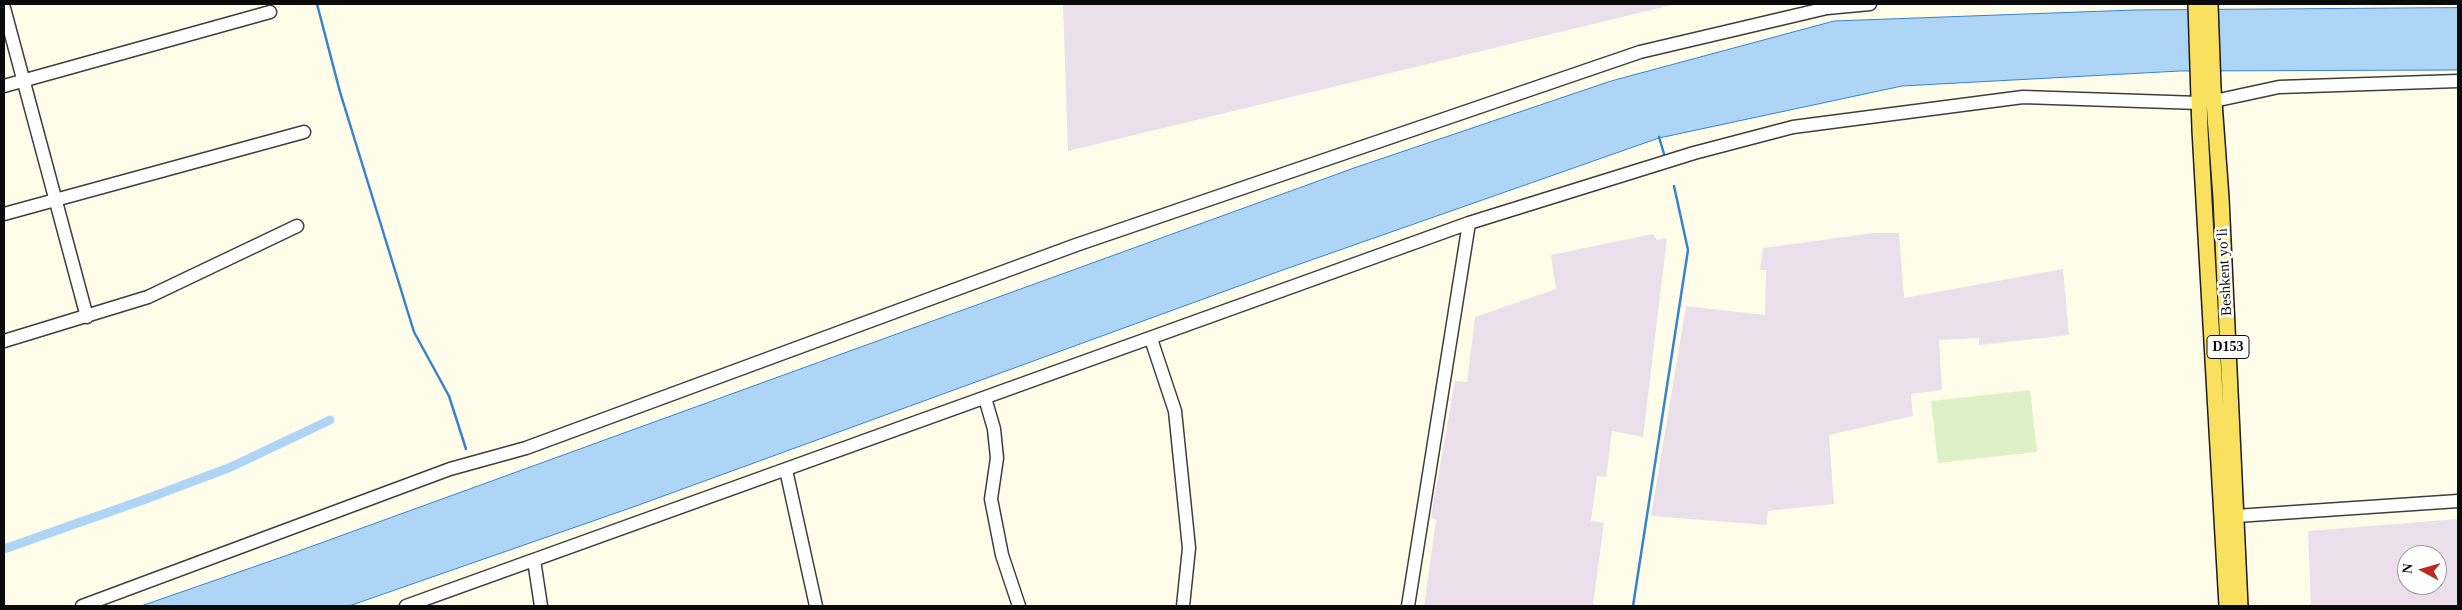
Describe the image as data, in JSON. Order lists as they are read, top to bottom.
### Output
{
  "streets": {
    "main road": ["Beshkent yoʻli", "D153"]
  },
  "crossings": [
    ["Beshkent yoʻli", "D153"]
  ],
  "north": "left"
}
